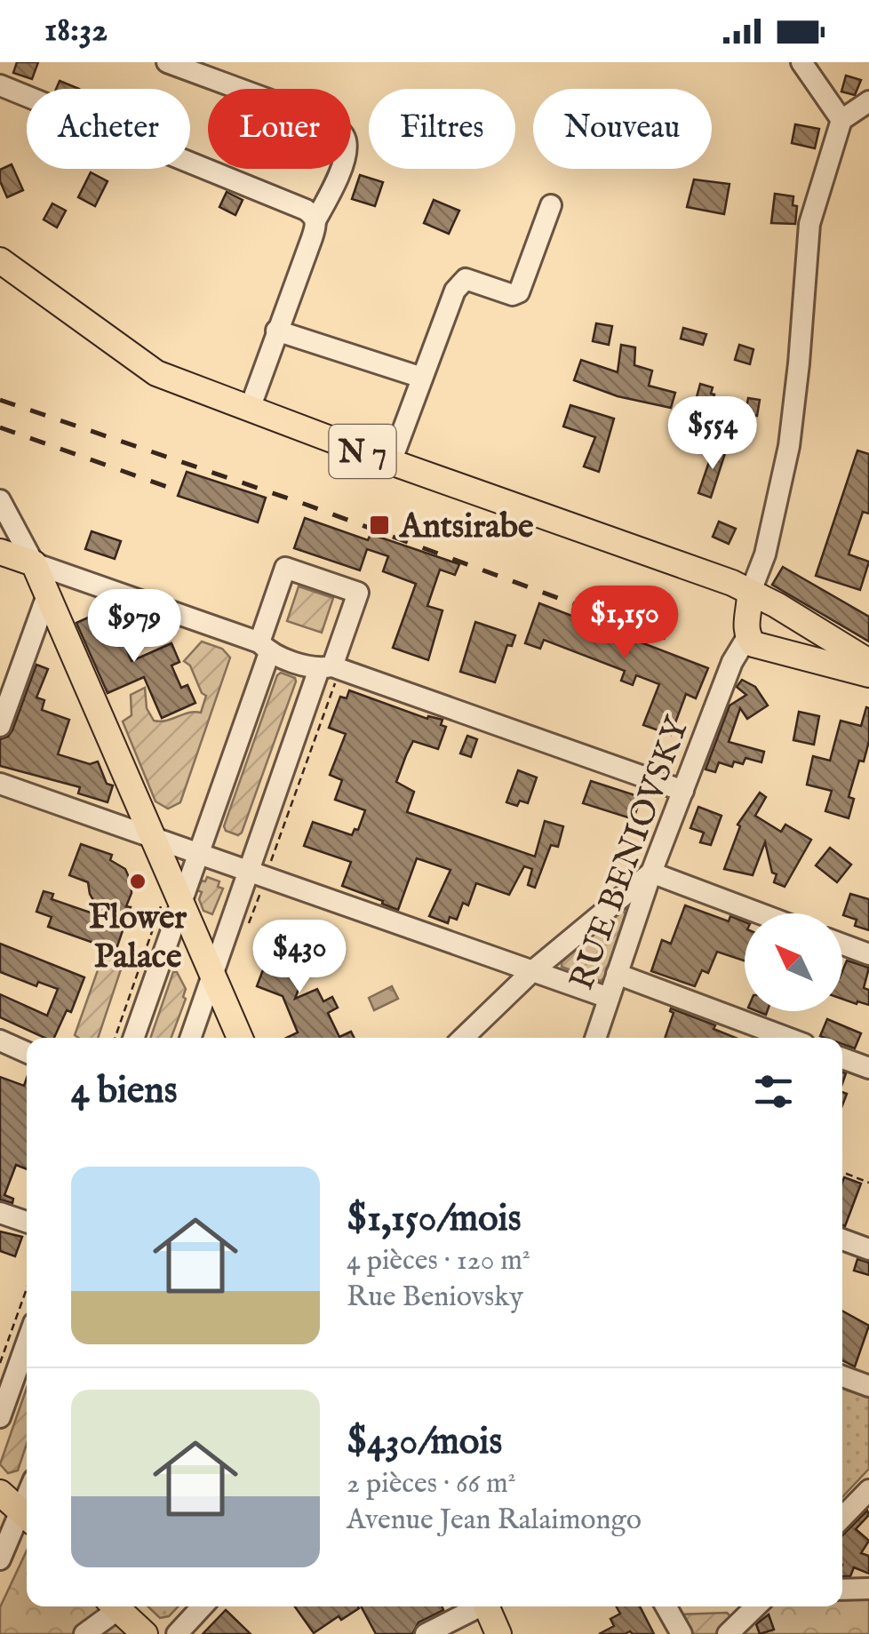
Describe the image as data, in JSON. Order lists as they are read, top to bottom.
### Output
{
  "streets": {
    "main road": ["N 7"],
    "street": ["RUE BENIOVSKY"]
  },
  "crossings": [
    ["N 7", "RUE BENIOVSKY"]
  ],
  "places": {
    "transit": ["Antsirabe"],
    "other": ["Flower Palace"]
  },
  "north": "top left",
  "page": {
    "status": "18:32",
    "chip": [
      "Acheter",
      "Louer",
      "Filtres",
      "Nouveau"
    ],
    "price": [
      "$554",
      "$1,150",
      "$979",
      "$430"
    ],
    "heading": "4 biens",
    "list": [
      {
        "name": "$1,150/mois",
        "note": "4 pièces · 120 m² · Rue Beniovsky"
      },
      {
        "name": "$430/mois",
        "note": "2 pièces · 66 m² · Avenue Jean Ralaimongo"
      }
    ]
  }
}
